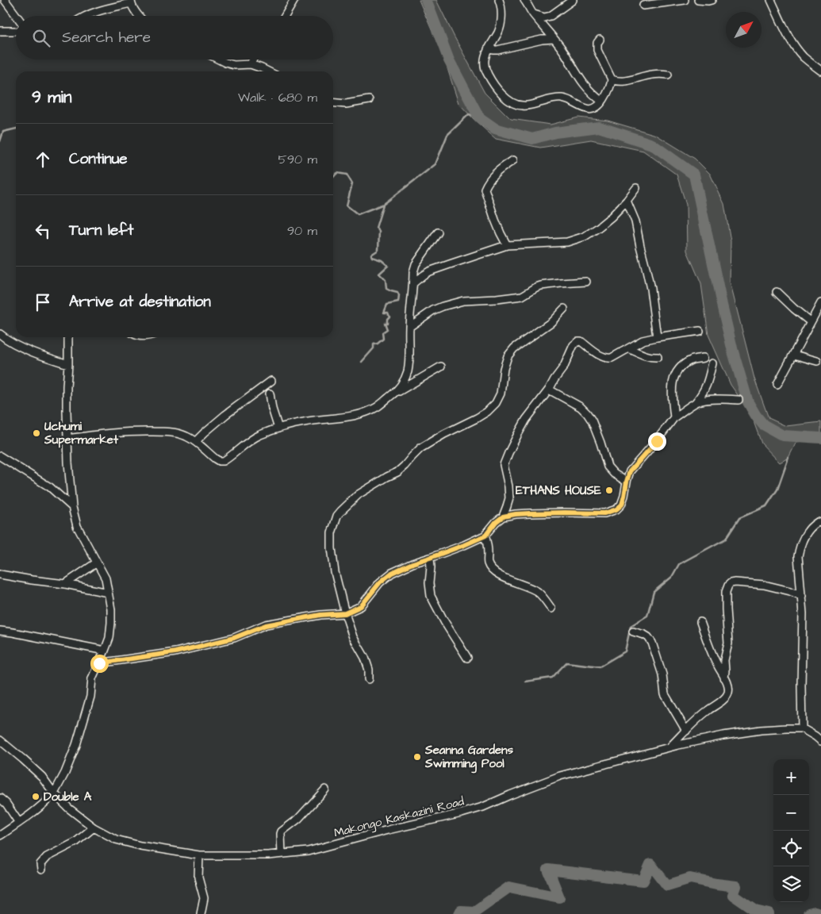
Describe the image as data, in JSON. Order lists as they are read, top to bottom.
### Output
{
  "streets": {
    "street": ["Makongo Kaskazini Road"]
  },
  "places": [
    "Uchumi Supermarket",
    "ETHANS HOUSE",
    "Seanna Gardens Swimming Pool",
    "Double A"
  ],
  "north": "top right",
  "page": {
    "search": "Search here",
    "heading": ["9 min", "Walk · 680 m"],
    "list": [
      ["Continue", "590 m"],
      ["Turn left", "90 m"],
      "Arrive at destination"
    ],
    "map_buttons": ["+", "−"]
  }
}
